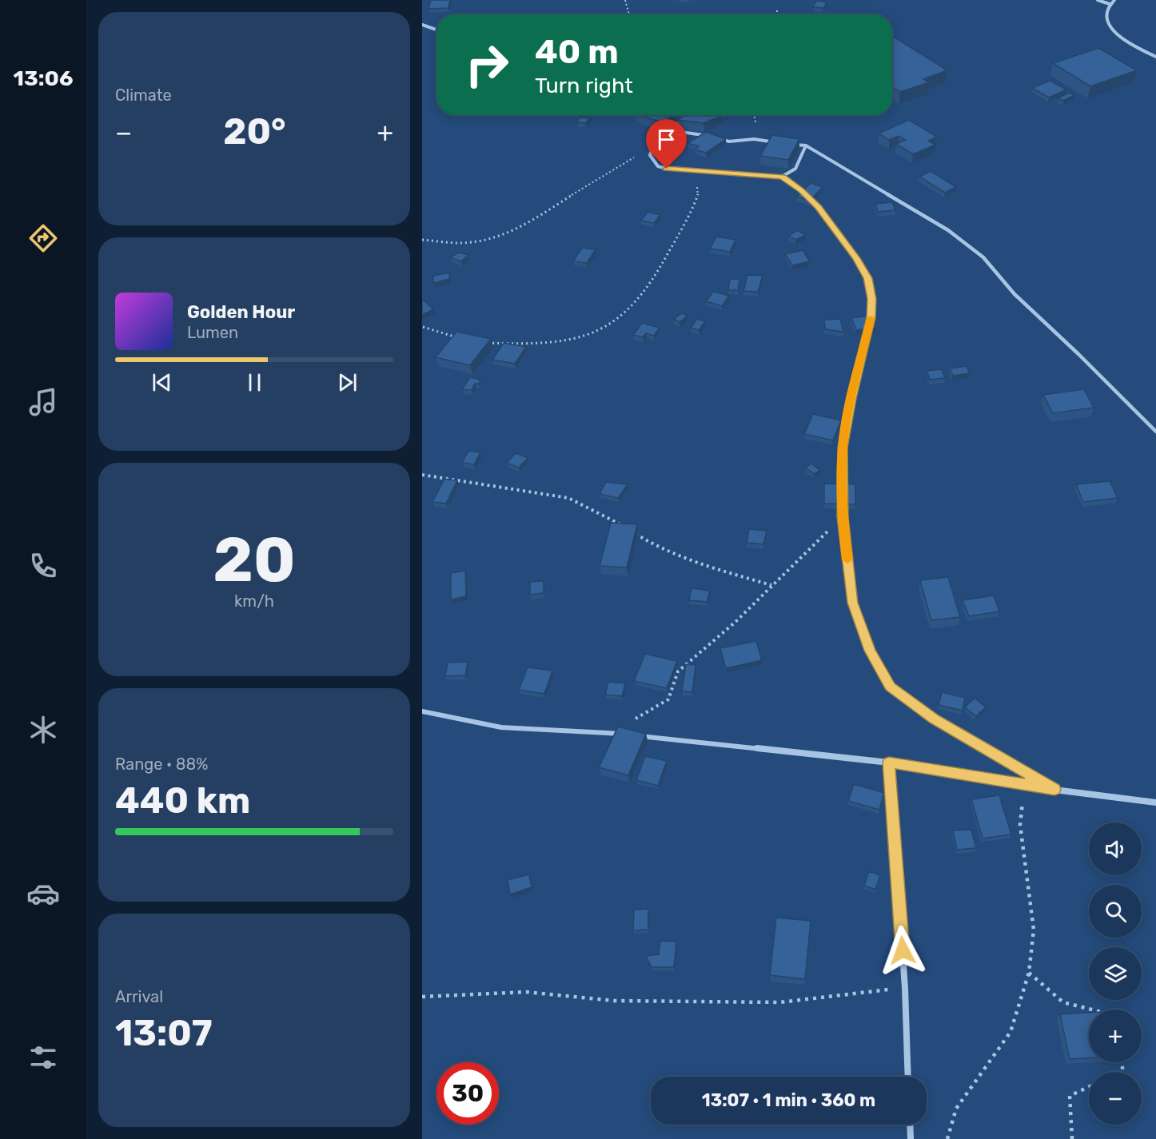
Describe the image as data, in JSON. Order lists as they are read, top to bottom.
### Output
{
  "page": {
    "tabs": "13:06",
    "tile": [
      "Climate",
      ["20", "km/h"],
      ["Range · 88%", "440 km"],
      ["Arrival", "13:07"]
    ],
    "turn": ["40 m", "Turn right"],
    "heat": ["−", "20°", "+"],
    "song": ["Golden Hour", "Lumen"],
    "map_buttons": ["+", "−"],
    "limit": "30",
    "trip": "13:07 · 1 min · 360 m"
  }
}
